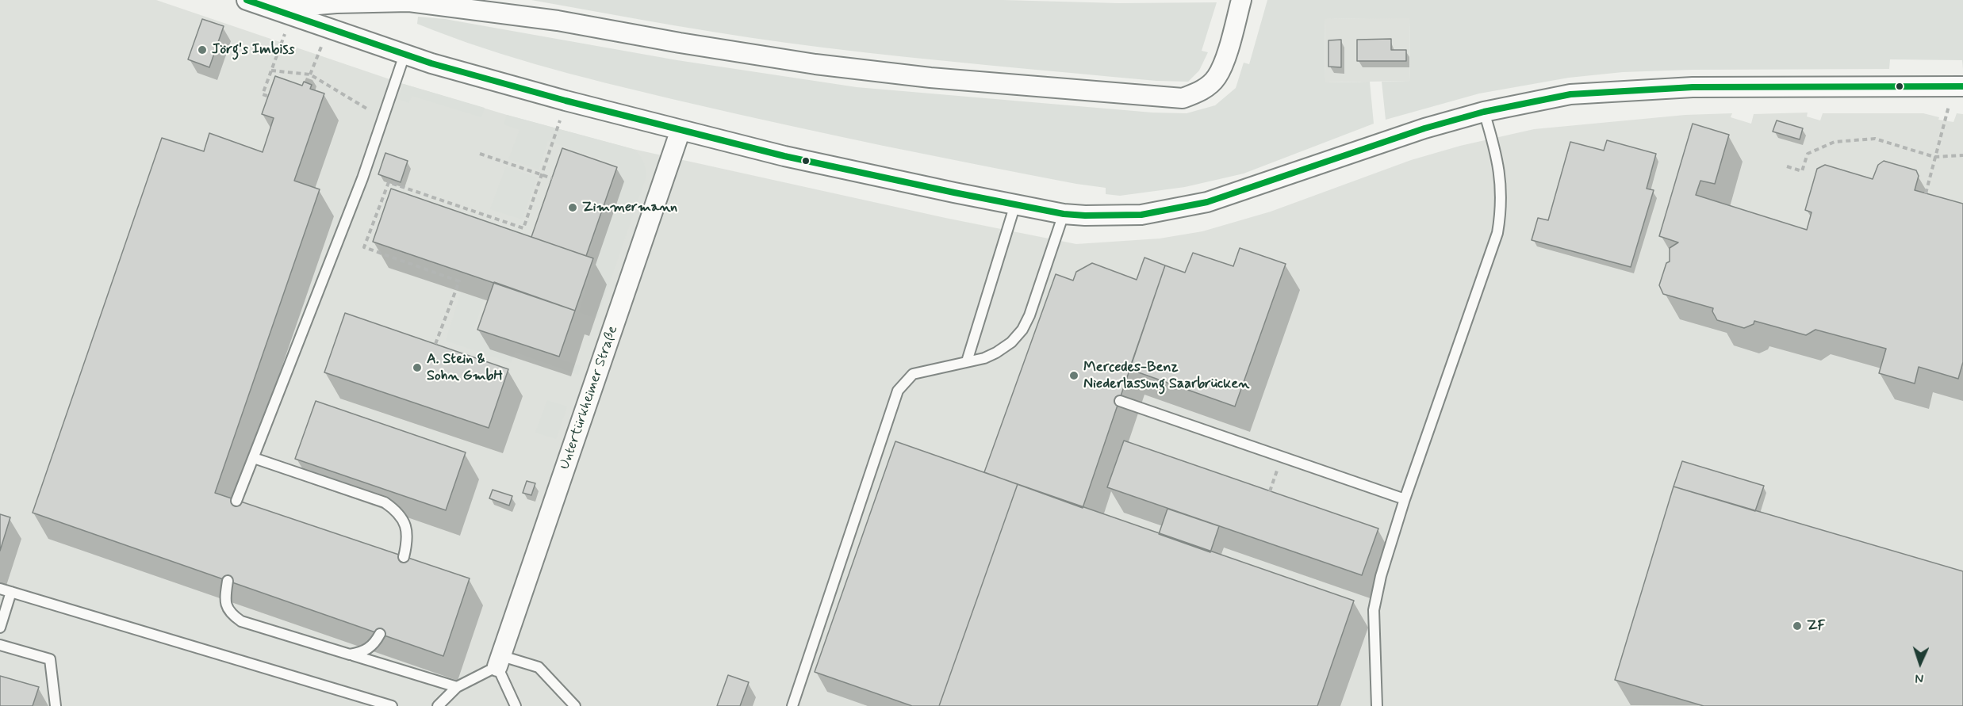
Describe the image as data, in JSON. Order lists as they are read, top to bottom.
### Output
{
  "streets": {
    "street": ["Untertürkheimer Straße"]
  },
  "places": [
    "Jörg's Imbiss",
    "Zimmermann",
    "A. Stein & Sohn GmbH",
    "Mercedes-Benz Niederlassung Saarbrücken",
    "ZF"
  ],
  "north": "bottom"
}
